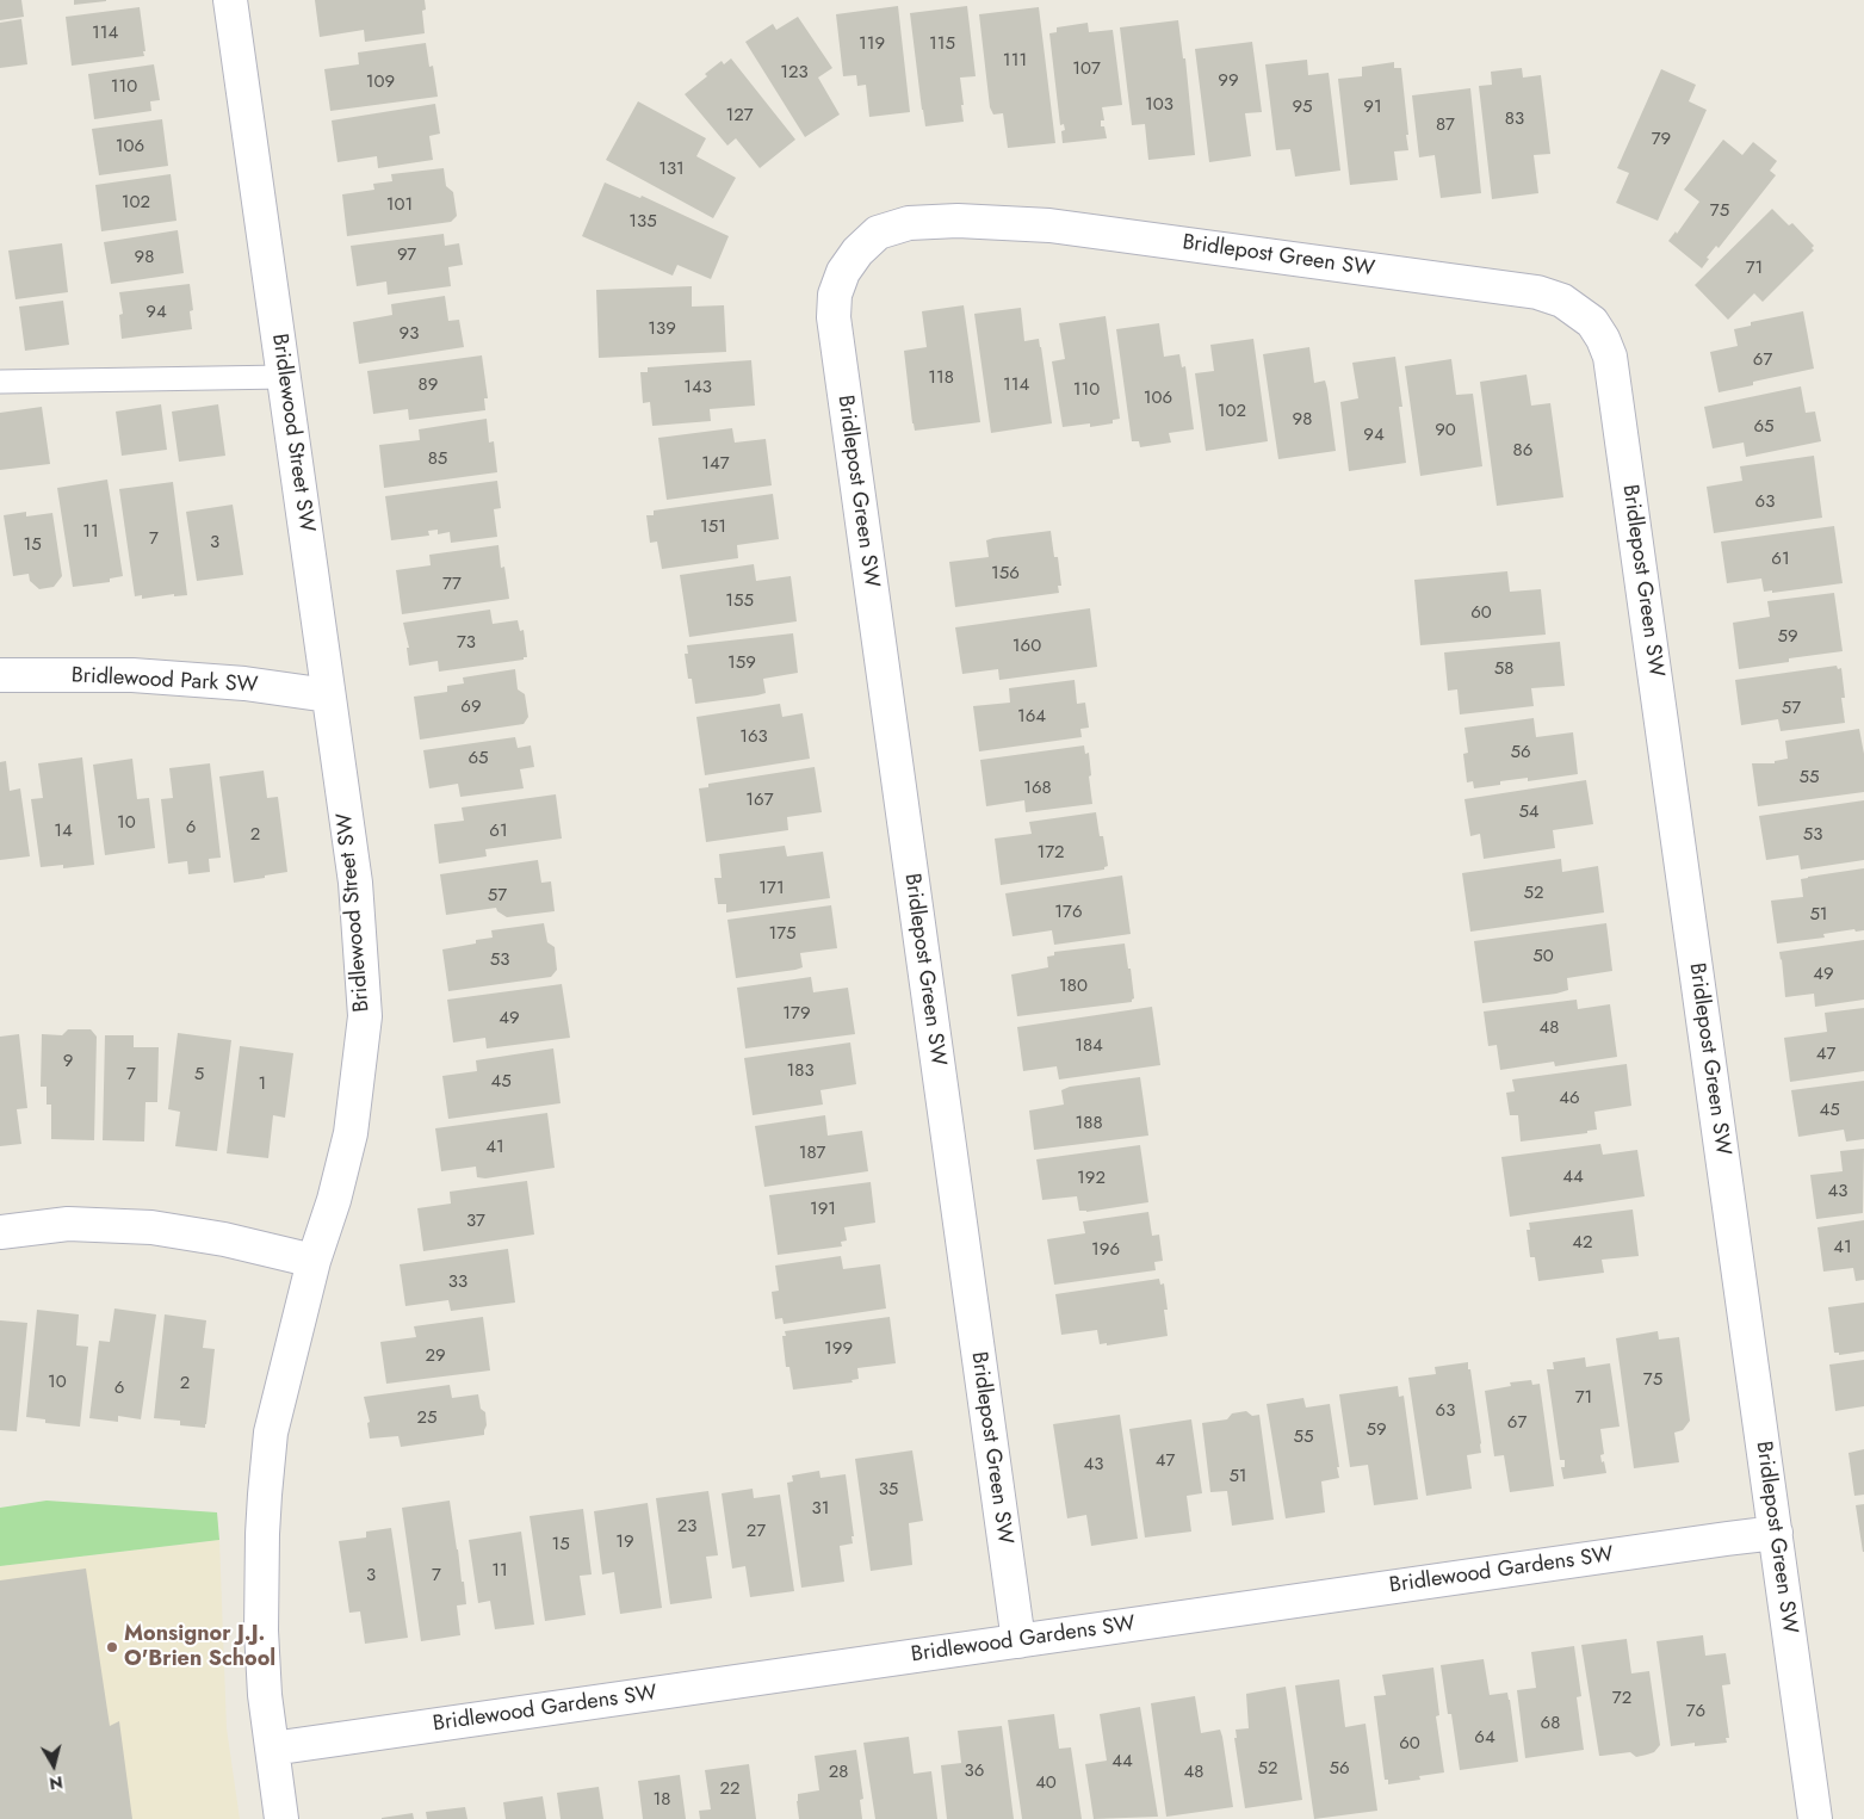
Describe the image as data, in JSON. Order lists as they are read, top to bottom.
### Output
{
  "streets": {
    "street": [
      "Bridlepost Green SW",
      "Bridlewood Street SW",
      "Bridlewood Park SW",
      "Bridlewood Gardens SW"
    ]
  },
  "crossings": [
    ["Bridlepost Green SW", "Bridlewood Gardens SW"],
    ["Bridlewood Street SW", "Bridlewood Park SW"],
    ["Bridlewood Street SW", "Bridlewood Gardens SW"]
  ],
  "places": ["Monsignor J.J. O'Brien School"],
  "house_numbers": [
    "114",
    "119",
    "115",
    "111",
    "107",
    "123",
    "99",
    "109",
    "110",
    "103",
    "95",
    "91",
    "127",
    "83",
    "87",
    "79",
    "106",
    "131",
    "102",
    "101",
    "75",
    "135",
    "97",
    "98",
    "71",
    "94",
    "139",
    "93",
    "67",
    "118",
    "89",
    "114",
    "143",
    "110",
    "106",
    "102",
    "98",
    "65",
    "90",
    "94",
    "86",
    "85",
    "147",
    "63",
    "151",
    "11",
    "7",
    "3",
    "15",
    "61",
    "156",
    "77",
    "155",
    "60",
    "59",
    "73",
    "160",
    "159",
    "58",
    "69",
    "57",
    "164",
    "163",
    "56",
    "65",
    "55",
    "168",
    "167",
    "54",
    "10",
    "6",
    "14",
    "61",
    "2",
    "53",
    "172",
    "171",
    "52",
    "57",
    "176",
    "51",
    "175",
    "50",
    "53",
    "49",
    "180",
    "179",
    "49",
    "48",
    "184",
    "47",
    "9",
    "183",
    "7",
    "5",
    "45",
    "1",
    "46",
    "45",
    "188",
    "41",
    "187",
    "44",
    "192",
    "43",
    "191",
    "37",
    "42",
    "41",
    "196",
    "33",
    "199",
    "29",
    "75",
    "10",
    "2",
    "6",
    "71",
    "63",
    "25",
    "67",
    "59",
    "55",
    "47",
    "43",
    "51",
    "35",
    "31",
    "23",
    "27",
    "19",
    "15",
    "11",
    "3",
    "7",
    "72",
    "76",
    "68",
    "64",
    "60",
    "44",
    "52",
    "56",
    "36",
    "28",
    "48",
    "40",
    "22",
    "18"
  ],
  "north": "bottom"
}
